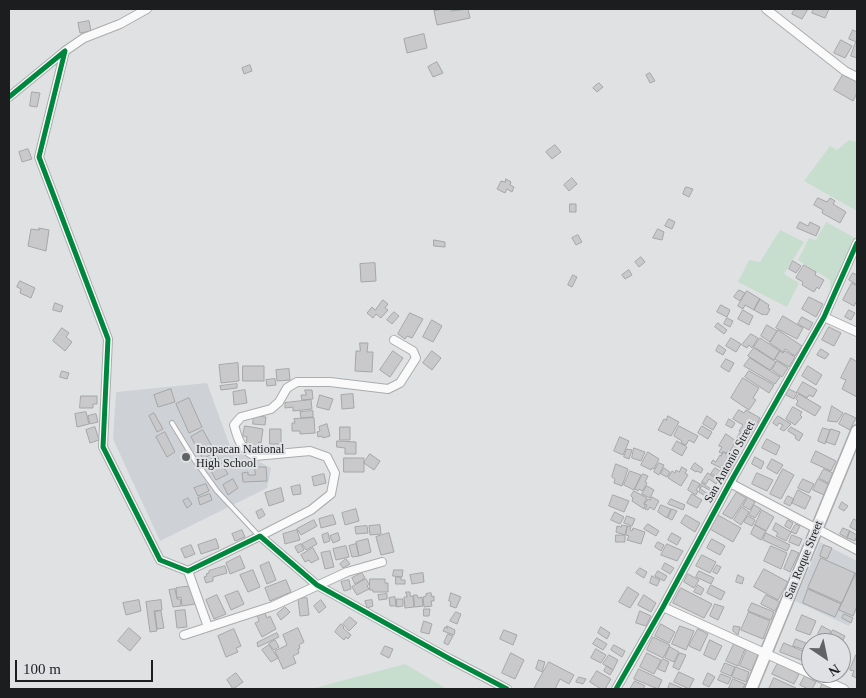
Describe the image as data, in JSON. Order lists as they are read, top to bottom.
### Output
{
  "streets": {
    "main road": ["San Roque Street"],
    "street": ["San Antonio Street"]
  },
  "places": ["Inopacan National High School"],
  "scale_bar": "100 m",
  "north": "bottom right"
}
